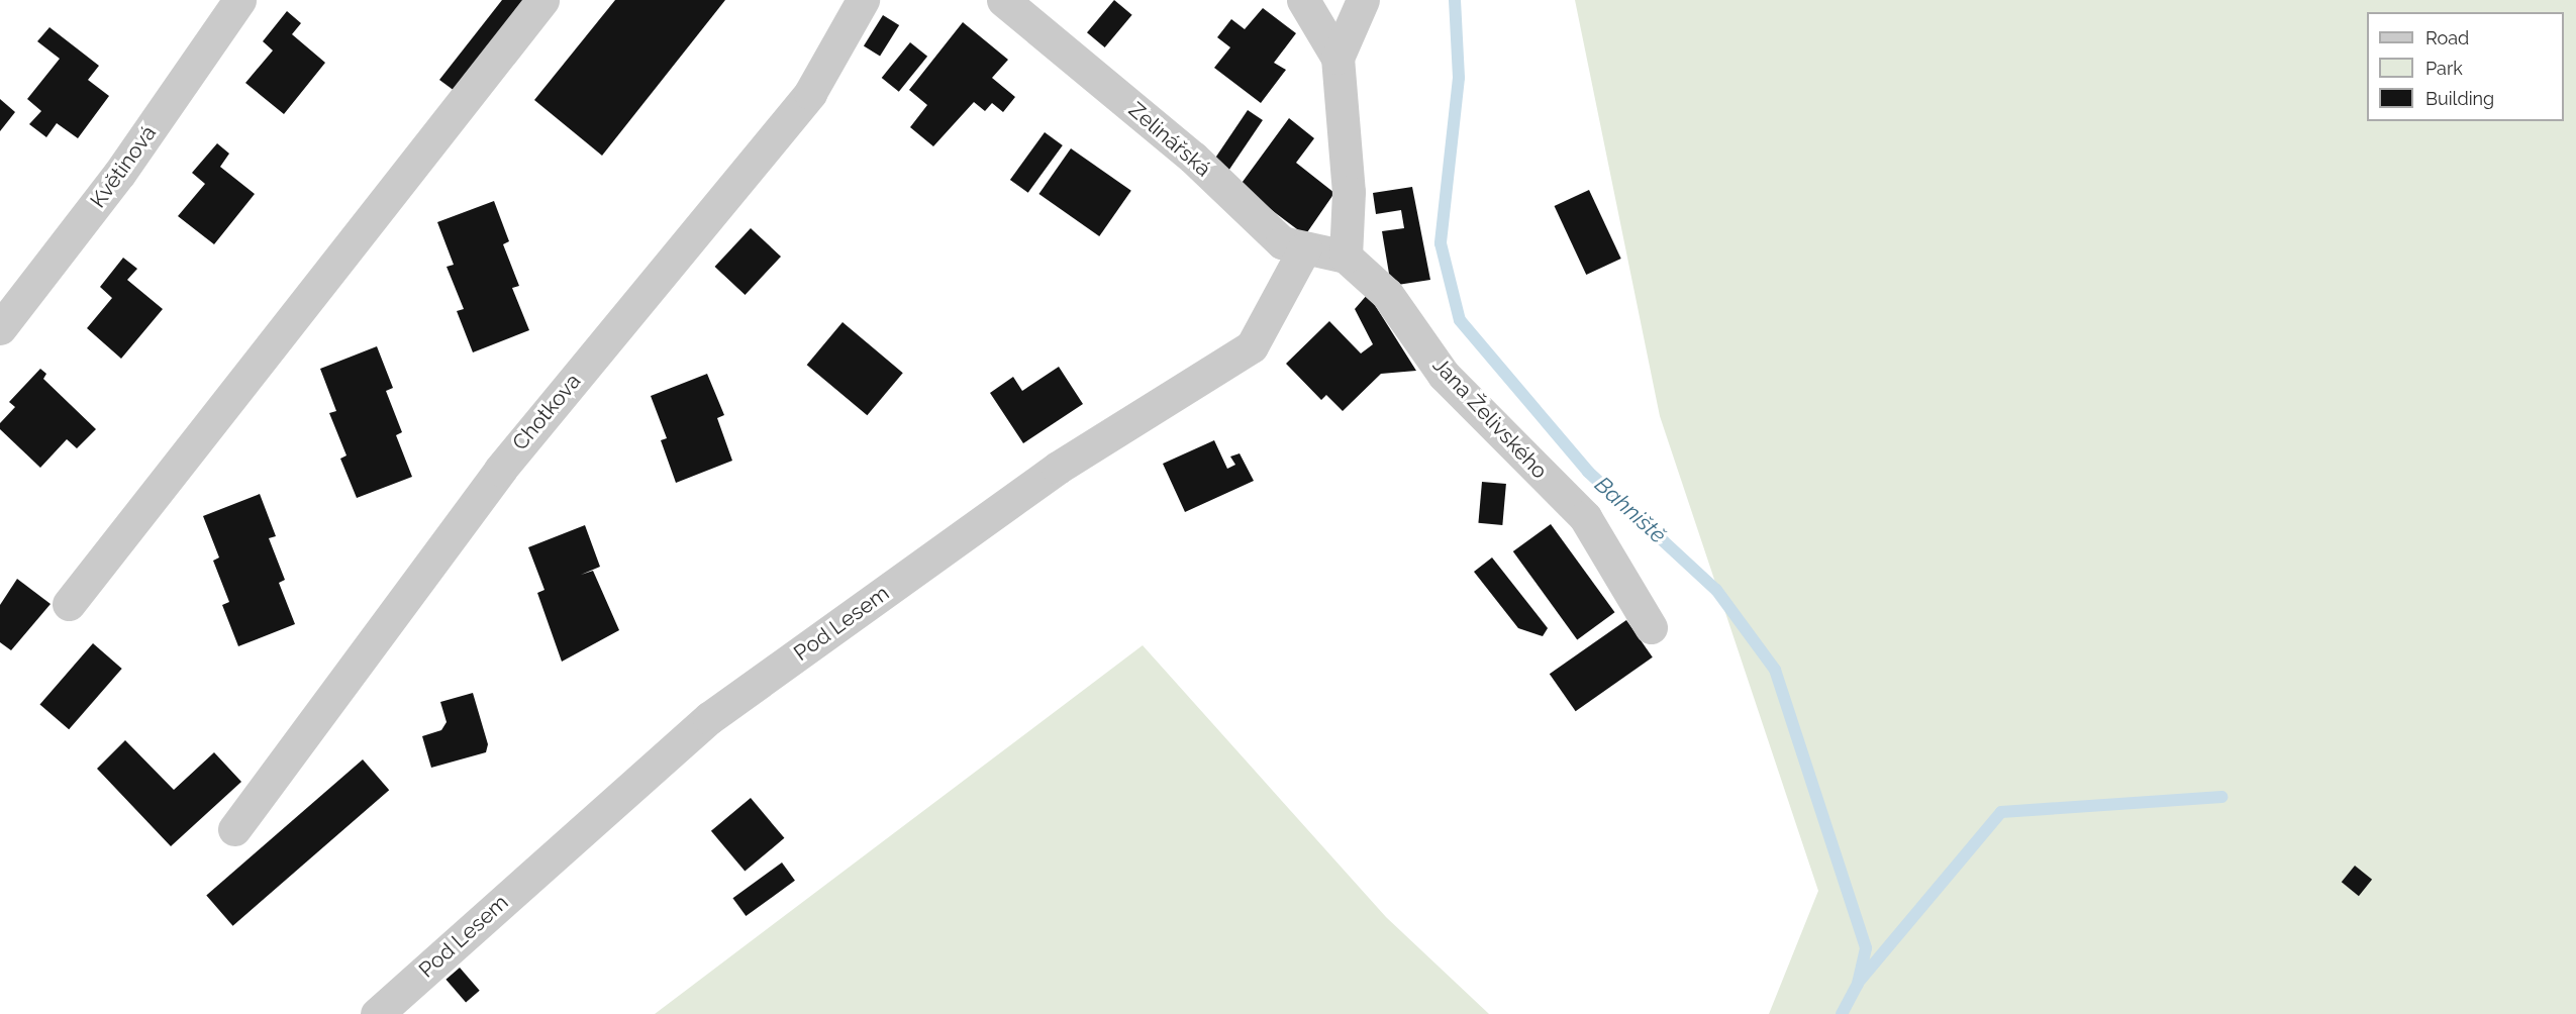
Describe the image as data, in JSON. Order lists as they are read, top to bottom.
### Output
{
  "streets": {
    "street": [
      "Zelinářská",
      "Květinová",
      "Chotkova",
      "Jana Želivského",
      "Pod Lesem"
    ]
  },
  "crossings": [
    ["Zelinářská", "Jana Želivského"],
    ["Zelinářská", "Pod Lesem"]
  ],
  "water": ["Bahniště"],
  "legend": ["Road", "Park", "Building"]
}
